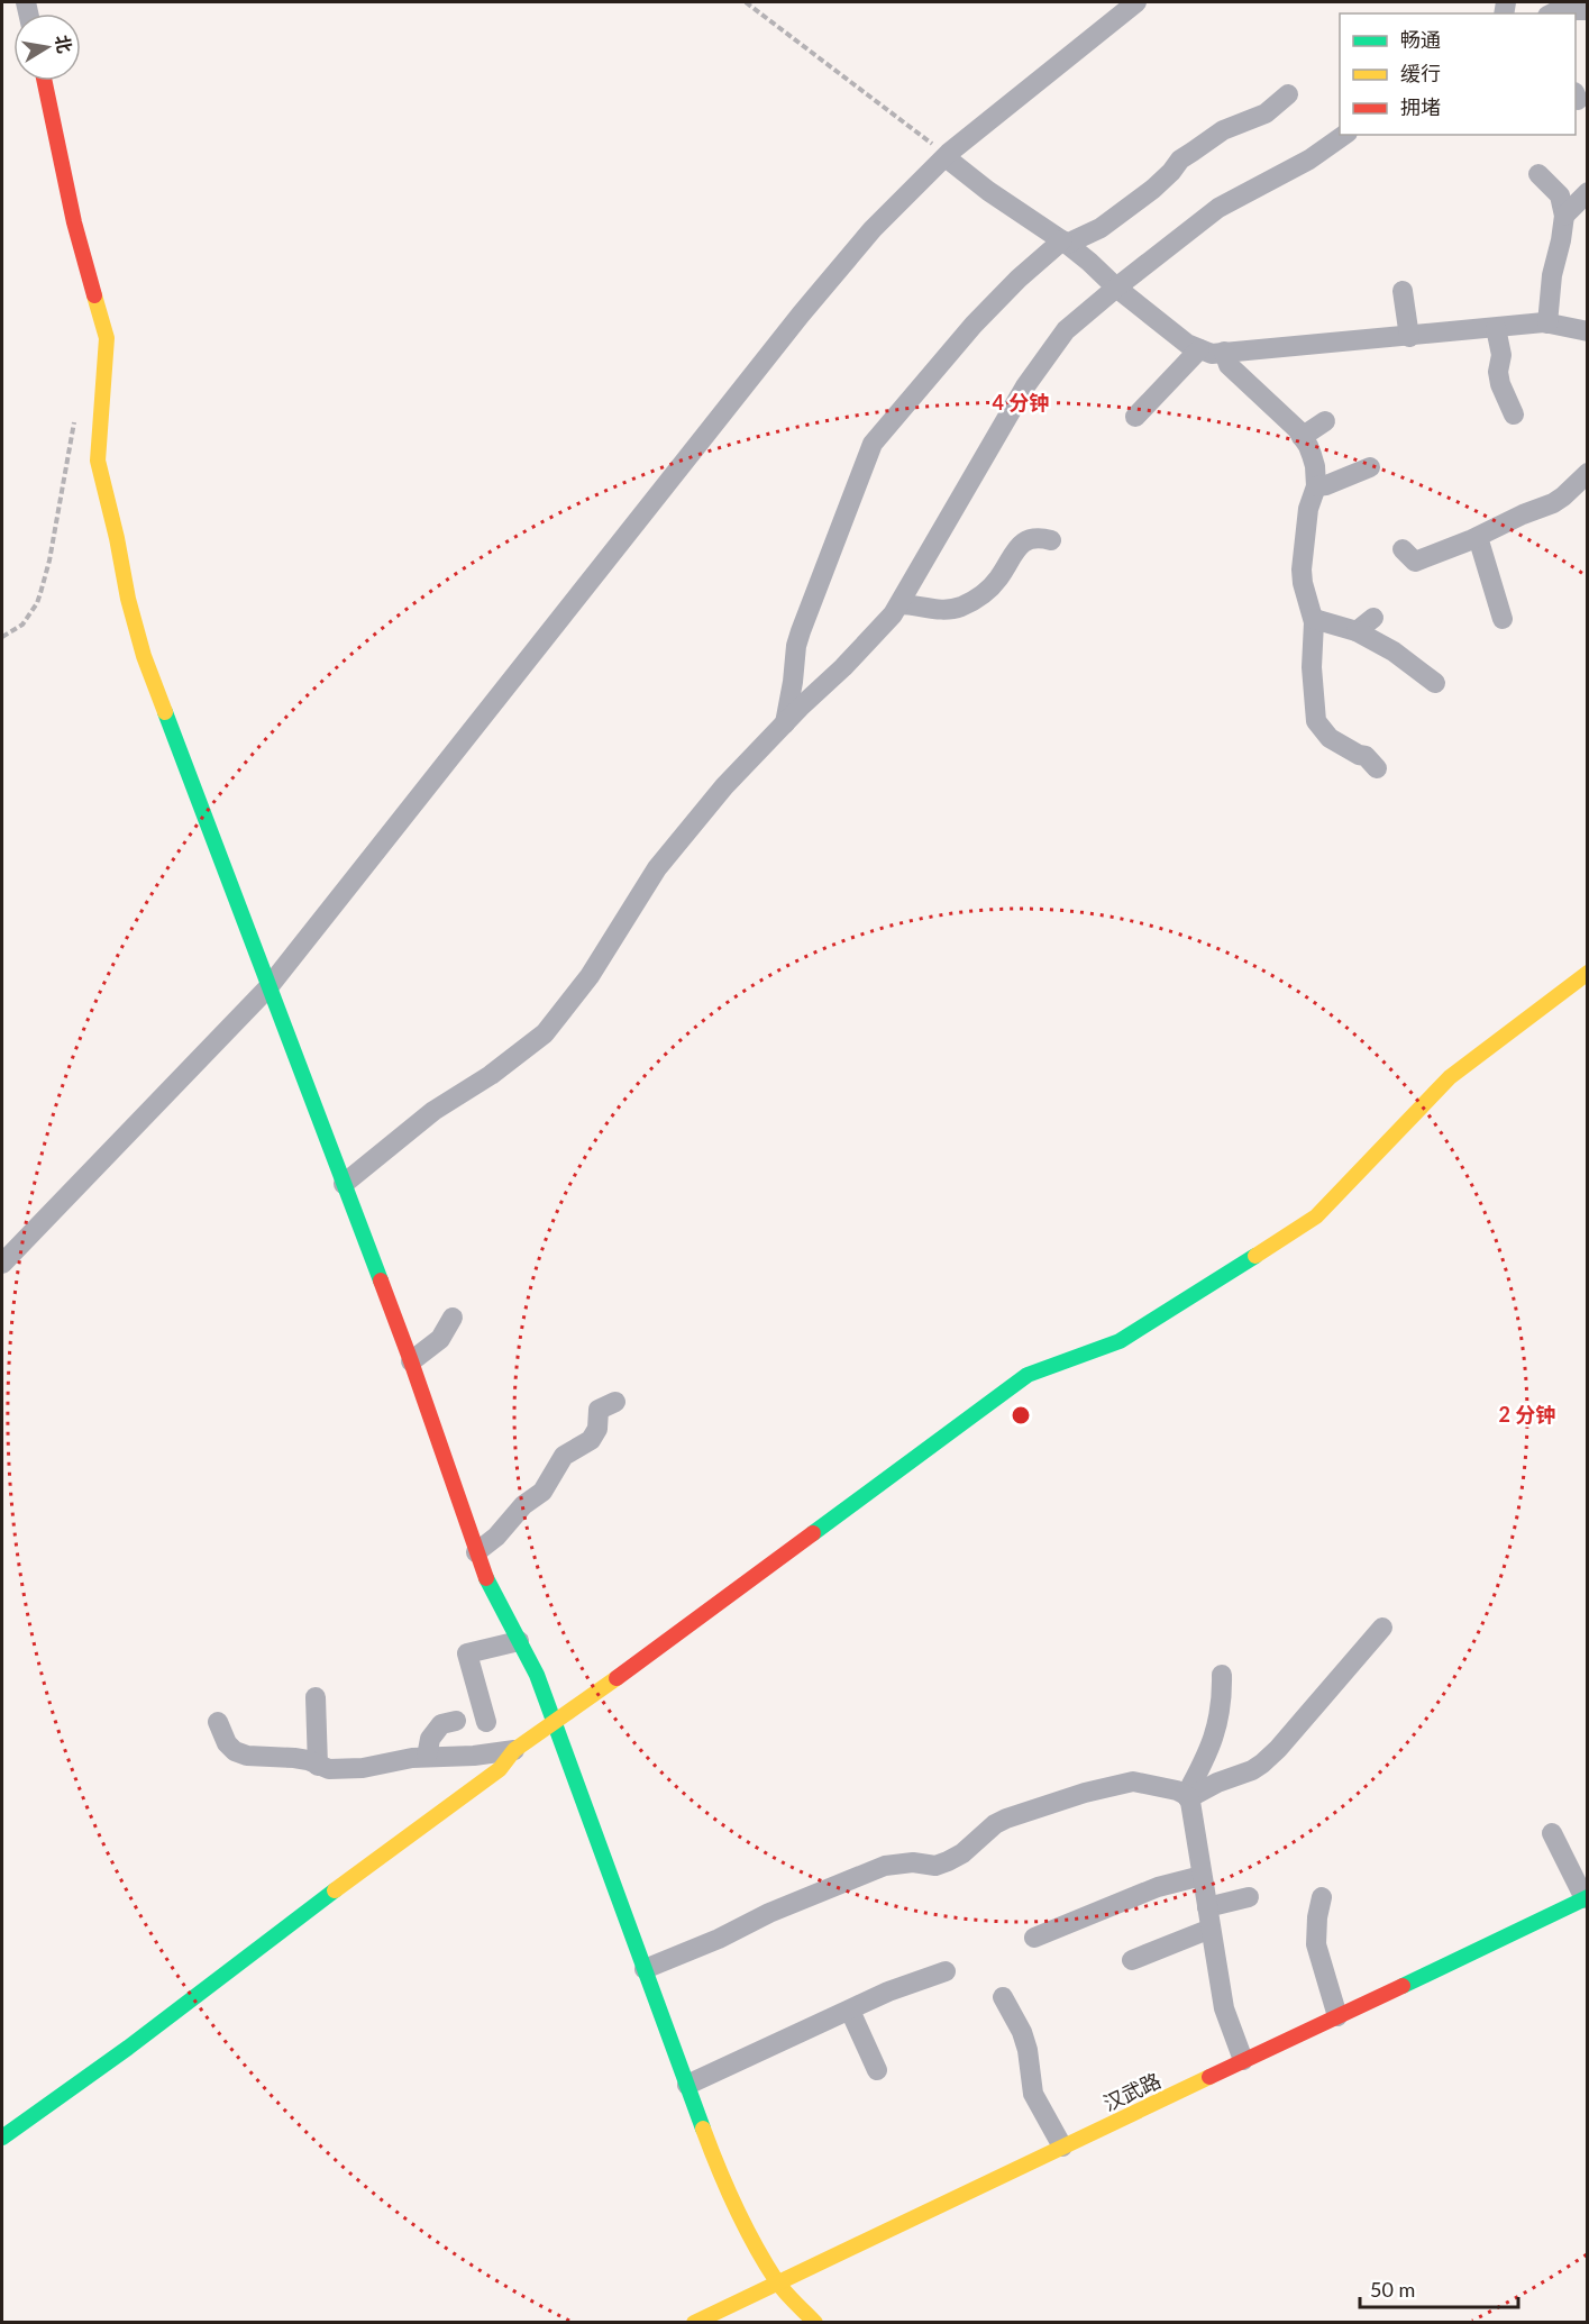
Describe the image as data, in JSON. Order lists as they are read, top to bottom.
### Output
{
  "streets": {
    "street": ["汉武路"]
  },
  "legend": ["畅通", "缓行", "拥堵"],
  "scale_bar": "50 m",
  "north": "right",
  "rings": ["4 分钟", "2 分钟"]
}
